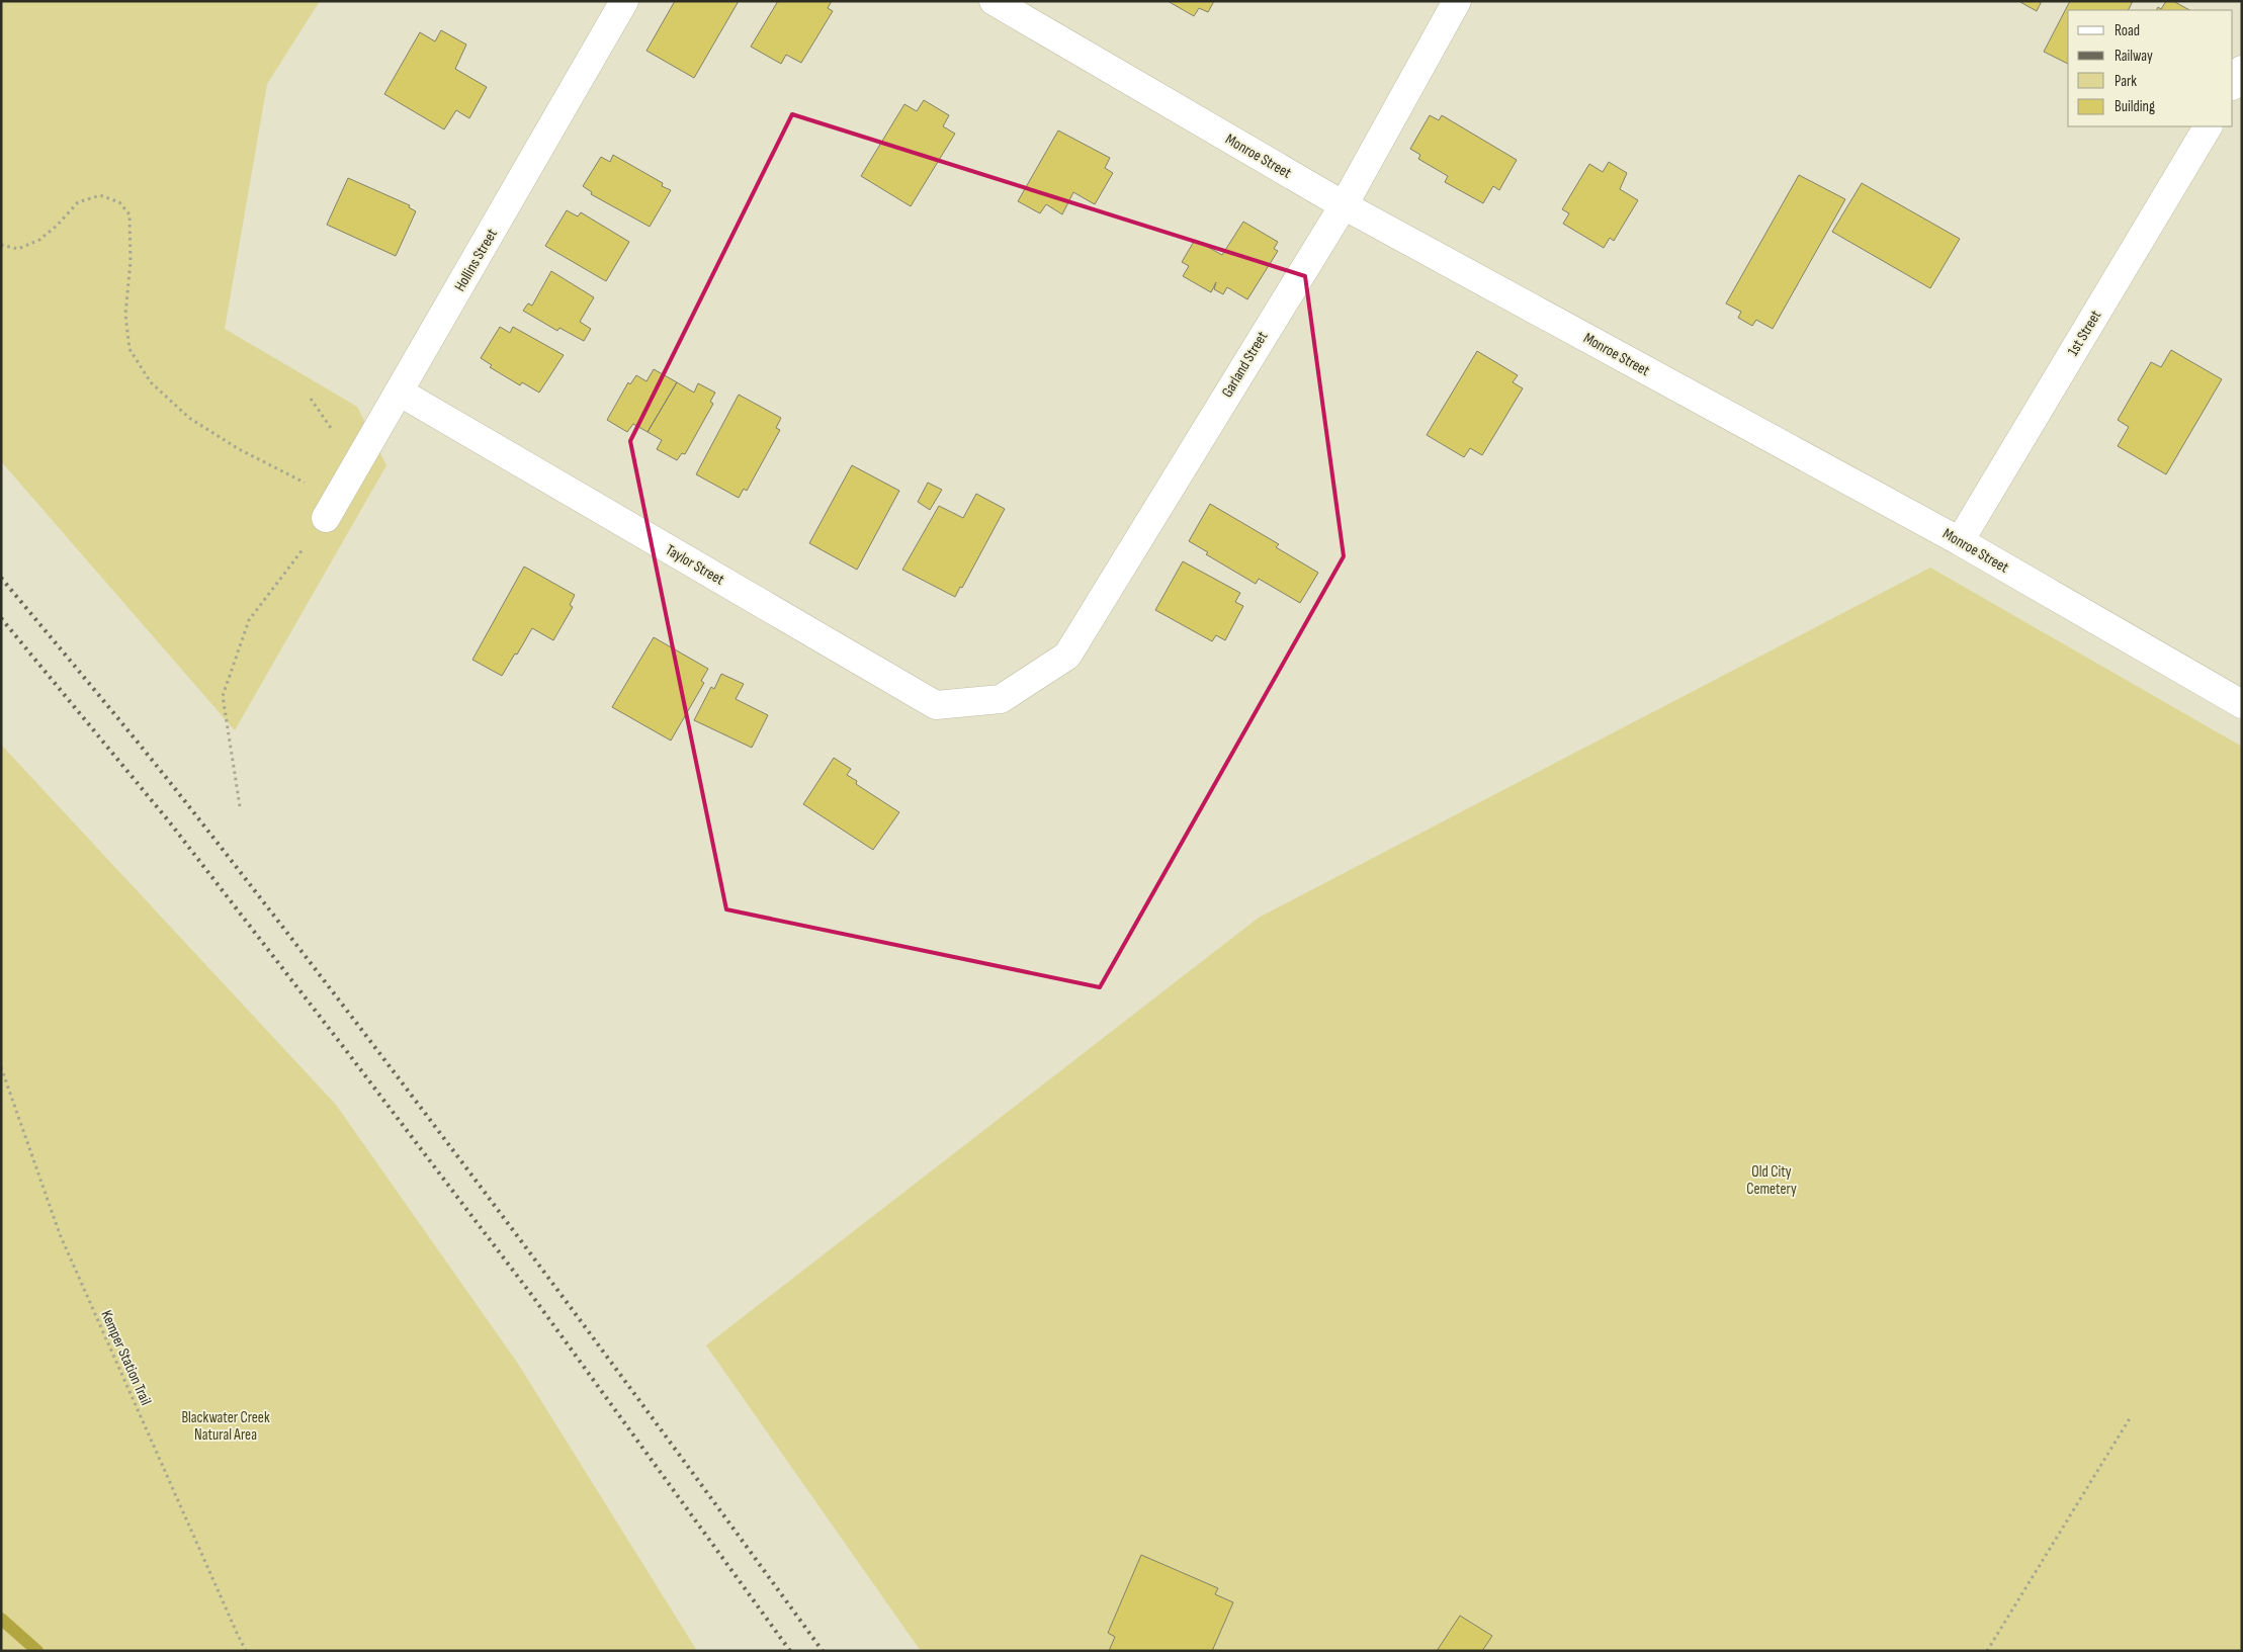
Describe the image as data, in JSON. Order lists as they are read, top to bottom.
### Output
{
  "streets": {
    "street": [
      "Monroe Street",
      "Hollins Street",
      "1st Street",
      "Garland Street",
      "Taylor Street"
    ],
    "path": ["Kemper Station Trail"]
  },
  "crossings": [
    ["Monroe Street", "1st Street"],
    ["Monroe Street", "Garland Street"],
    ["Hollins Street", "Taylor Street"],
    ["Garland Street", "Taylor Street"]
  ],
  "parks": ["Old City Cemetery", "Blackwater Creek Natural Area"],
  "legend": [
    "Road",
    "Railway",
    "Park",
    "Building"
  ]
}
